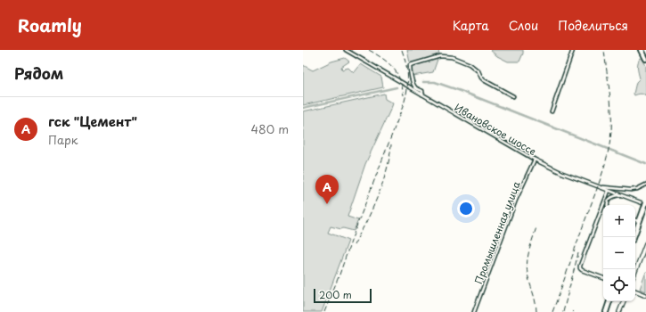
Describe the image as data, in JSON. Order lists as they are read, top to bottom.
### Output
{
  "streets": {
    "street": ["Ивановское шоссе", "Промышленная улица"]
  },
  "crossings": [
    ["Ивановское шоссе", "Промышленная улица"]
  ],
  "scale_bar": "200 m",
  "page": {
    "header": "Roamly",
    "nav": ["Карта", "Слои", "Поделиться"],
    "heading": "Рядом",
    "list": [
      {
        "mark": "A",
        "name": "гск \"Цемент\"",
        "note": "Парк",
        "value": "480 m"
      }
    ],
    "pins": "A",
    "map_buttons": ["+", "−"],
    "scale": "200 m"
  }
}
